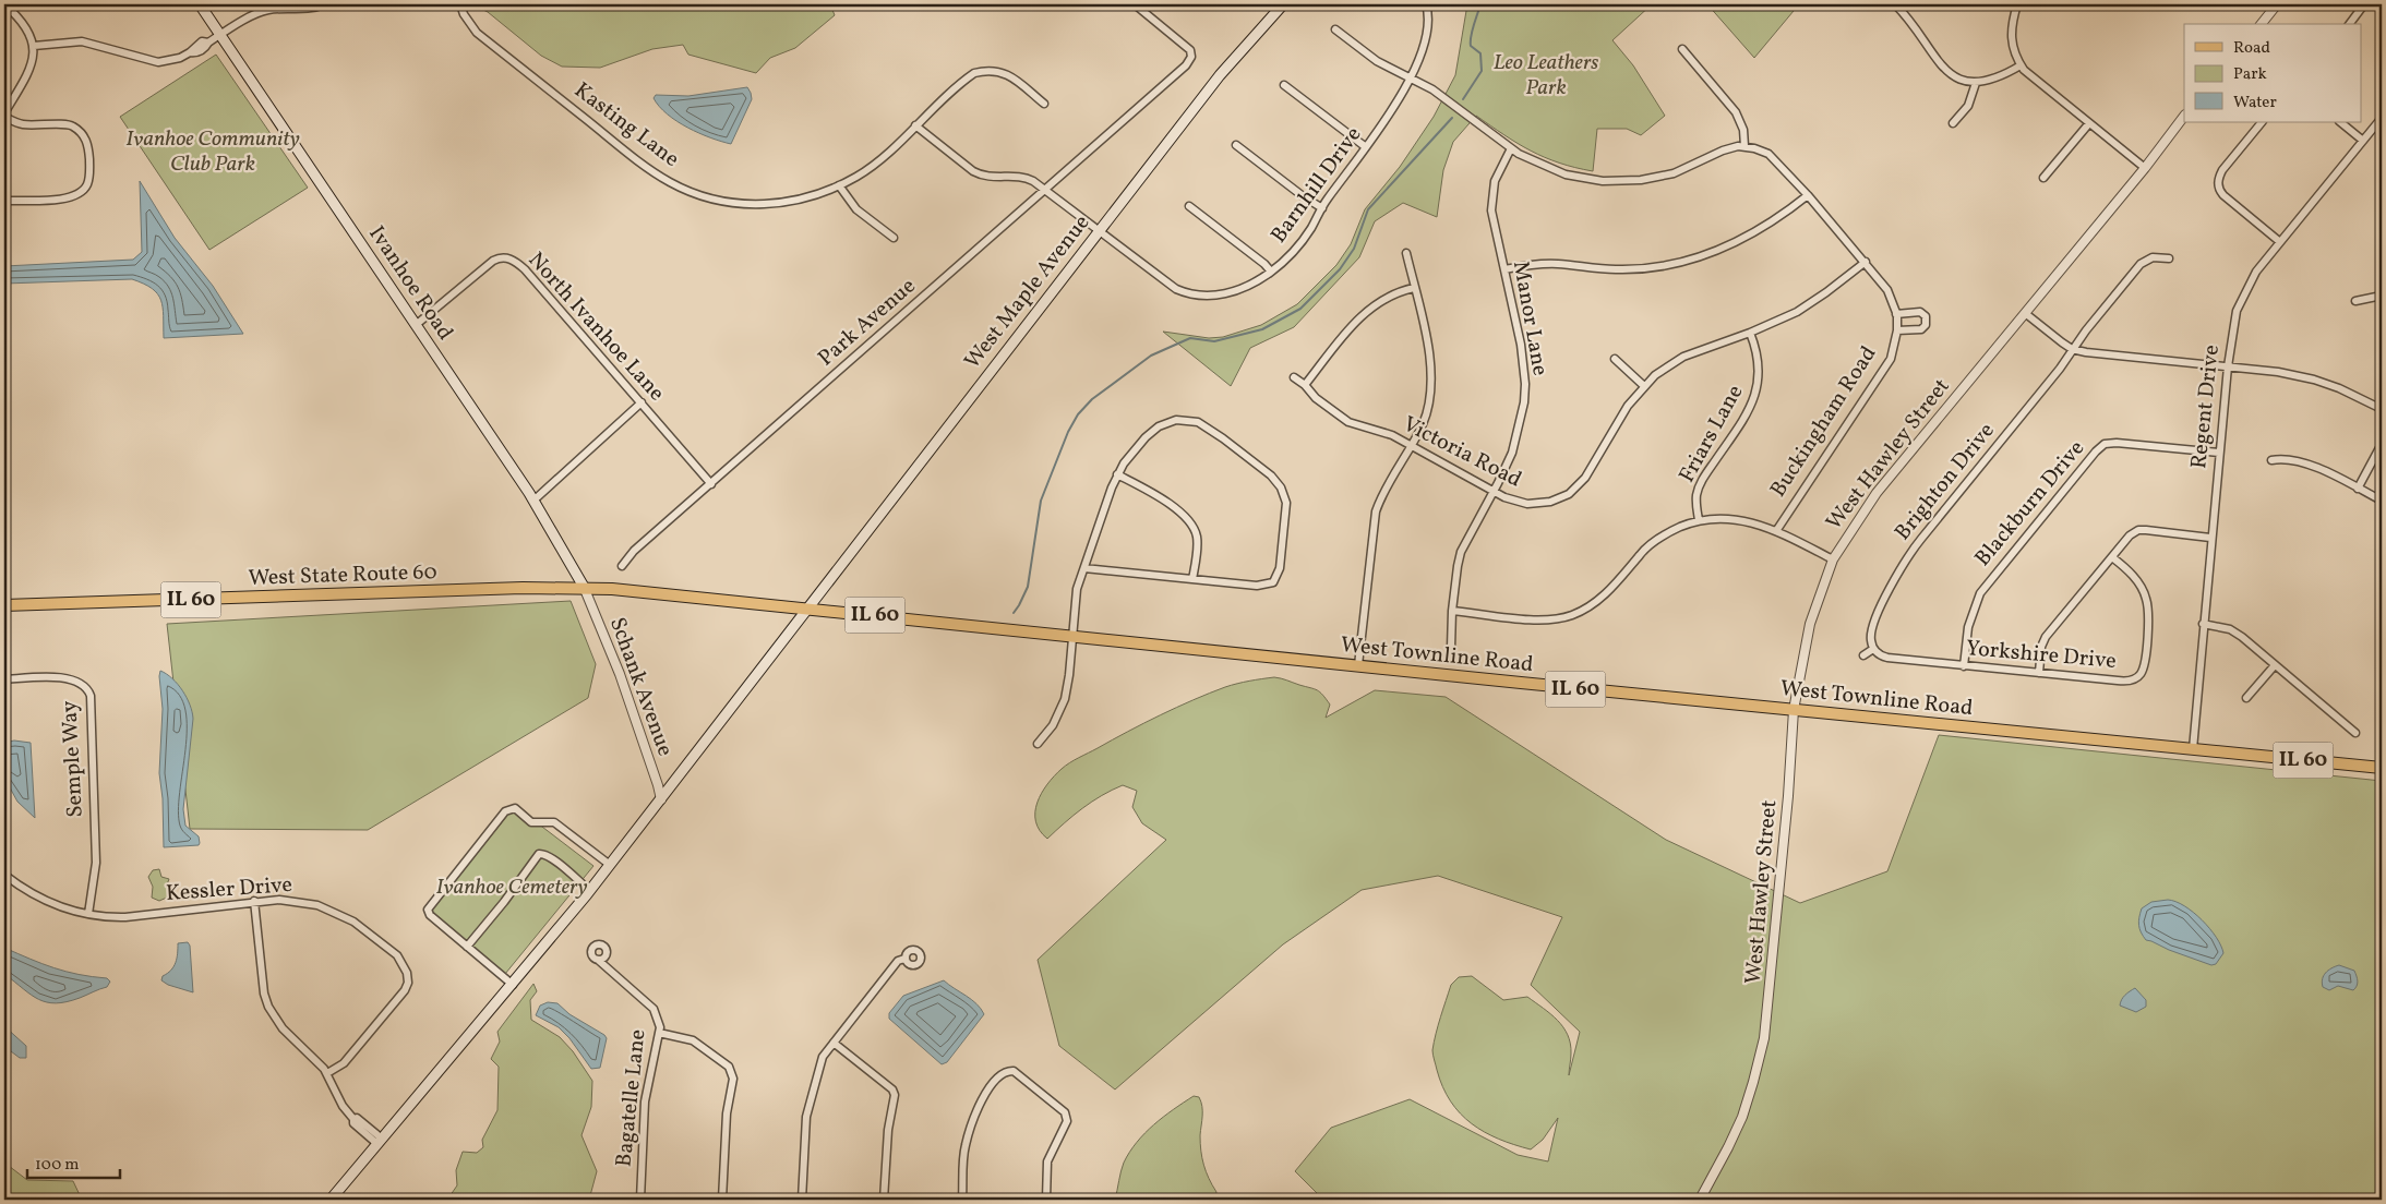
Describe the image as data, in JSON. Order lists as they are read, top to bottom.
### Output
{
  "streets": {
    "main road": [
      "Ivanhoe Road",
      "West Maple Avenue",
      "West State Route 60",
      "IL 60",
      "West Townline Road"
    ],
    "street": [
      "Kasting Lane",
      "Barnhill Drive",
      "Manor Lane",
      "Park Avenue",
      "North Ivanhoe Lane",
      "Regent Drive",
      "Buckingham Road",
      "Friars Lane",
      "Victoria Road",
      "West Hawley Street",
      "Brighton Drive",
      "Blackburn Drive",
      "Yorkshire Drive",
      "Schank Avenue",
      "Semple Way",
      "Kessler Drive",
      "Bagatelle Lane"
    ]
  },
  "crossings": [
    ["Kasting Lane", "Barnhill Drive"],
    ["Barnhill Drive", "West Maple Avenue"],
    ["Barnhill Drive", "Park Avenue"],
    ["Ivanhoe Road", "North Ivanhoe Lane"],
    ["Ivanhoe Road", "West State Route 60"],
    ["Ivanhoe Road", "IL 60"],
    ["Ivanhoe Road", "Schank Avenue"],
    ["West Maple Avenue", "IL 60"],
    ["West Maple Avenue", "West Townline Road"],
    ["West Maple Avenue", "Schank Avenue"],
    ["Manor Lane", "Victoria Road"],
    ["Park Avenue", "North Ivanhoe Lane"],
    ["Regent Drive", "Blackburn Drive"],
    ["Regent Drive", "IL 60"],
    ["Regent Drive", "West Townline Road"],
    ["Buckingham Road", "Victoria Road"],
    ["Friars Lane", "Victoria Road"],
    ["West Hawley Street", "West Townline Road"],
    ["Brighton Drive", "Yorkshire Drive"],
    ["Blackburn Drive", "Yorkshire Drive"],
    ["West State Route 60", "IL 60"],
    ["West State Route 60", "Schank Avenue"],
    ["IL 60", "West Townline Road"],
    ["IL 60", "Schank Avenue"],
    ["Semple Way", "Kessler Drive"]
  ],
  "parks": ["Leo Leathers Park", "Ivanhoe Community Club Park", "Ivanhoe Cemetery"],
  "legend": ["Road", "Park", "Water"],
  "scale_bar": "100 m"
}
